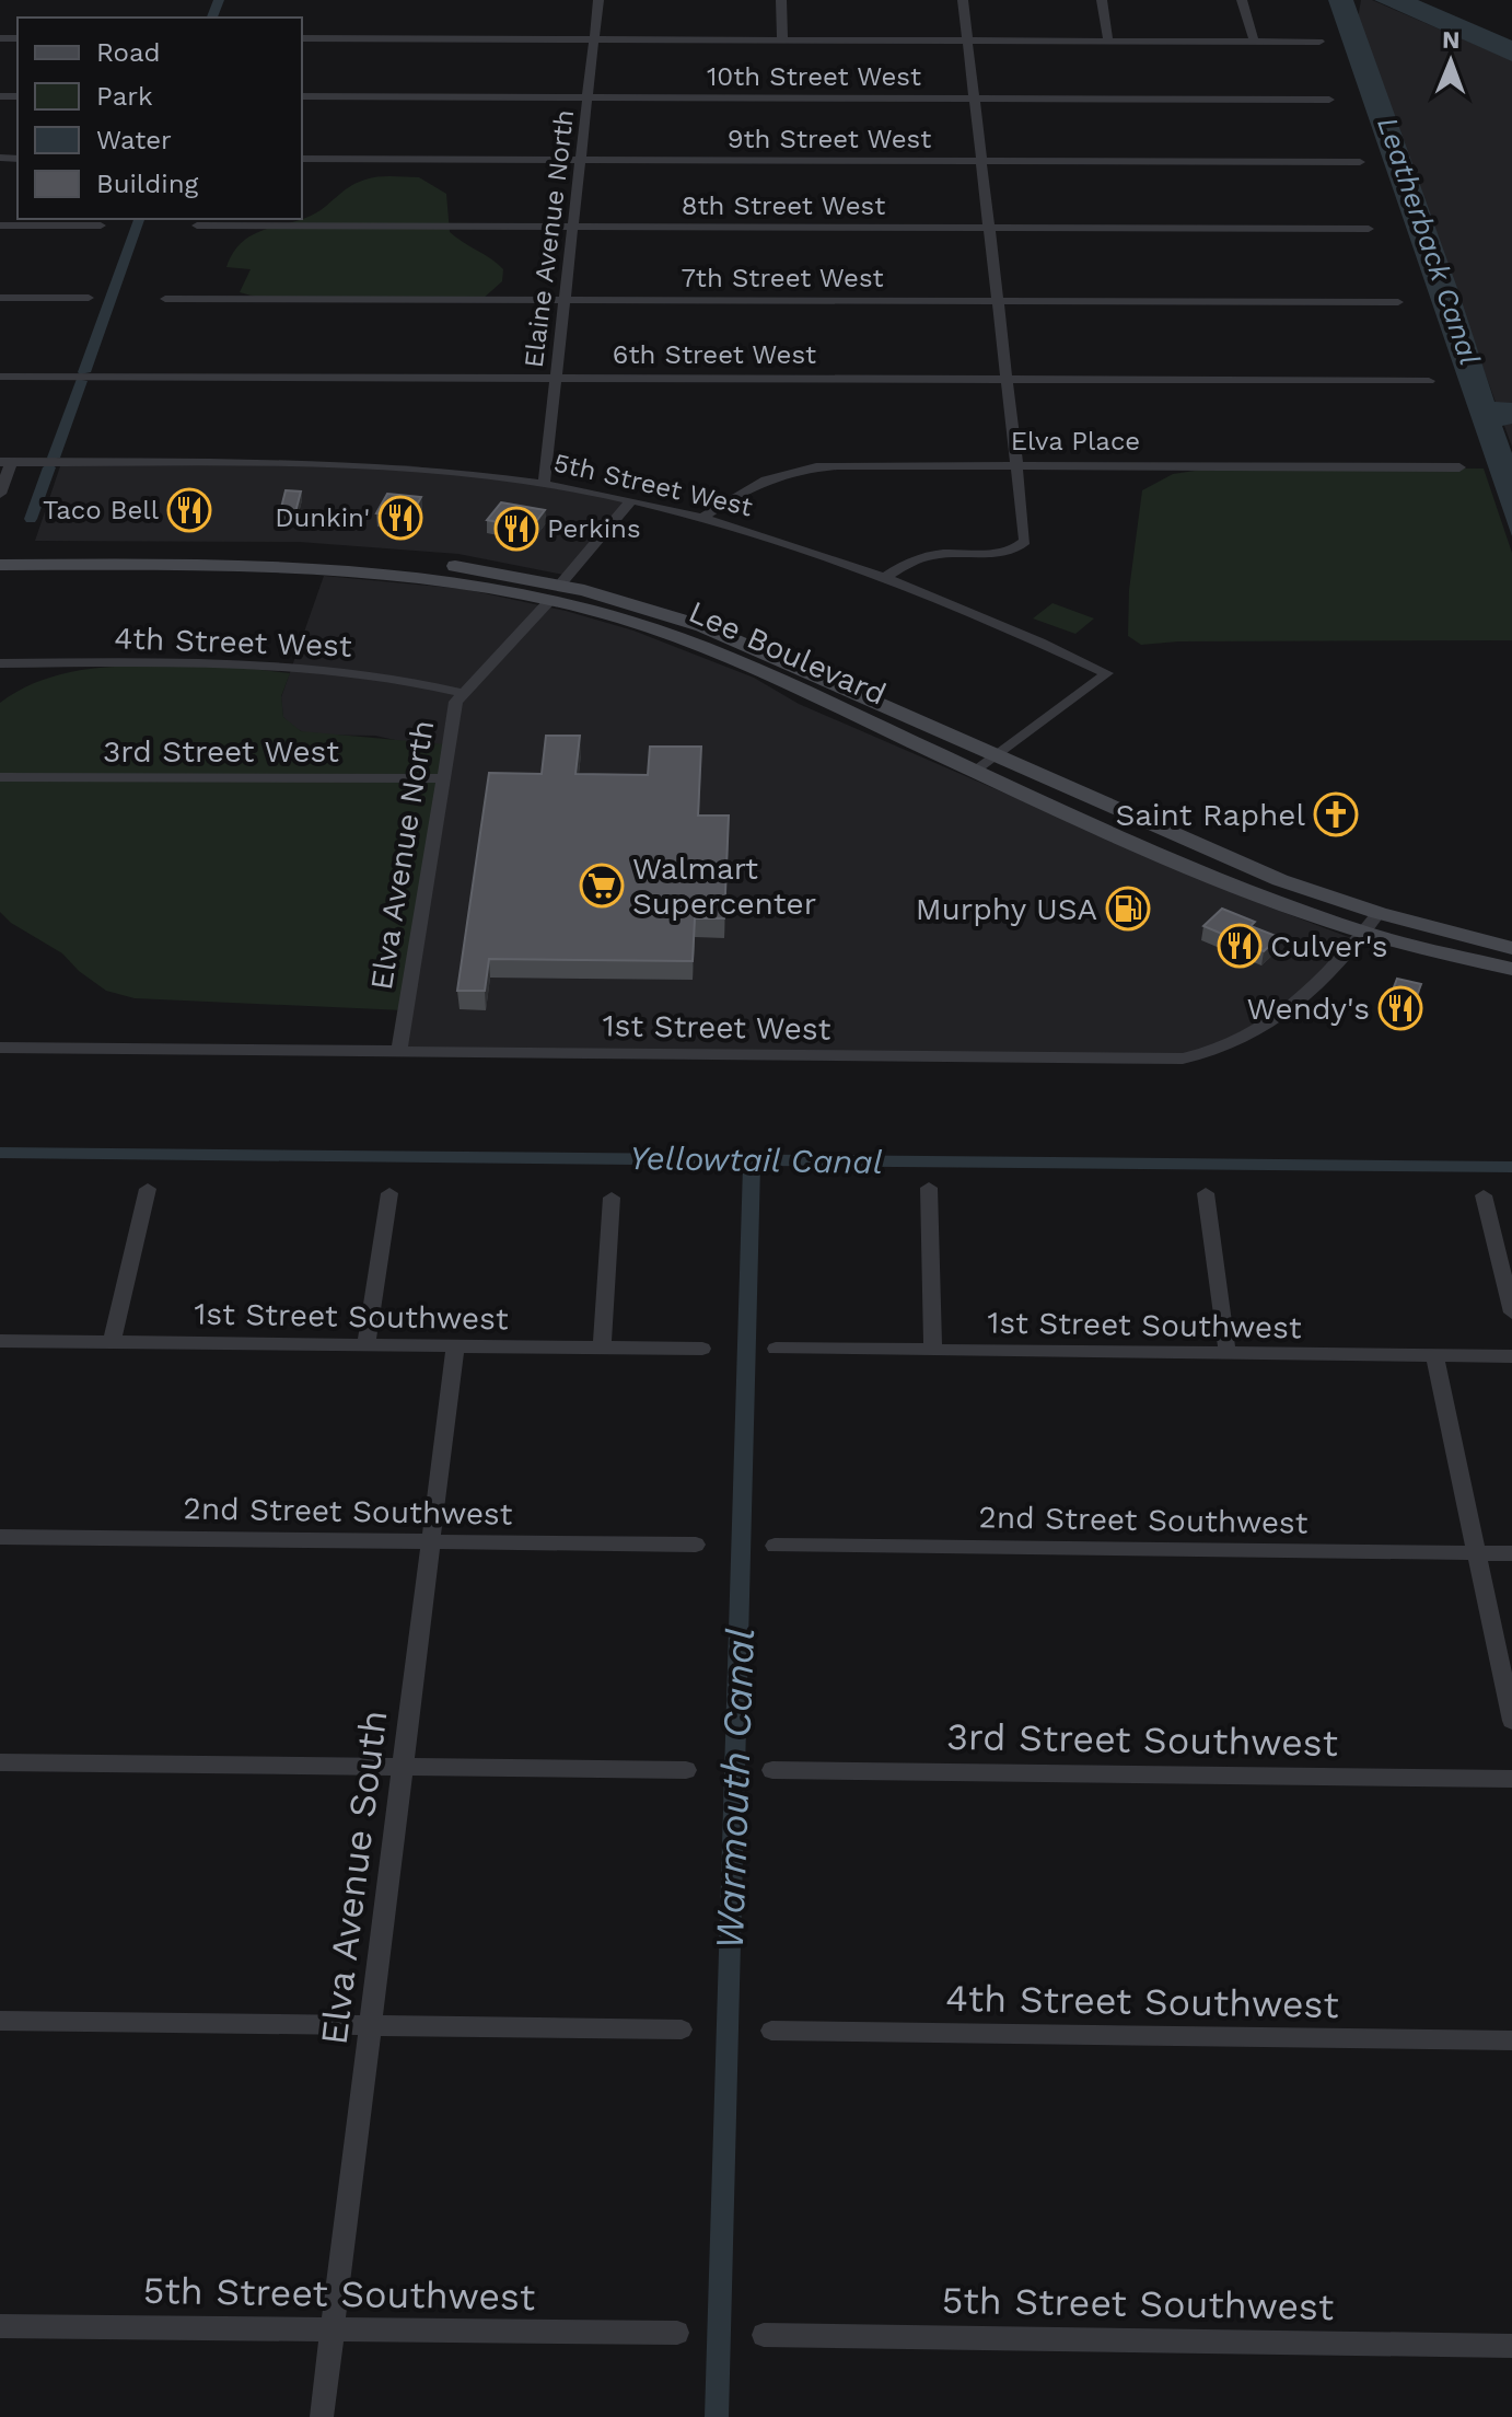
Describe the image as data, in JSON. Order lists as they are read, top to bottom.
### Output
{
  "streets": {
    "main road": ["Lee Boulevard"],
    "street": [
      "10th Street West",
      "9th Street West",
      "8th Street West",
      "Elaine Avenue North",
      "7th Street West",
      "6th Street West",
      "Elva Place",
      "5th Street West",
      "4th Street West",
      "3rd Street West",
      "Elva Avenue North",
      "1st Street West",
      "1st Street Southwest",
      "2nd Street Southwest",
      "3rd Street Southwest",
      "Elva Avenue South",
      "4th Street Southwest",
      "5th Street Southwest"
    ]
  },
  "crossings": [
    ["10th Street West", "Elaine Avenue North"],
    ["9th Street West", "Elaine Avenue North"],
    ["8th Street West", "Elaine Avenue North"],
    ["Elaine Avenue North", "7th Street West"],
    ["Elaine Avenue North", "6th Street West"],
    ["Elaine Avenue North", "5th Street West"],
    ["Elva Place", "5th Street West"],
    ["5th Street West", "Lee Boulevard"],
    ["5th Street West", "Elva Avenue North"],
    ["4th Street West", "Elva Avenue North"],
    ["Lee Boulevard", "Elva Avenue North"],
    ["Lee Boulevard", "1st Street West"],
    ["3rd Street West", "Elva Avenue North"],
    ["Elva Avenue North", "1st Street West"],
    ["1st Street Southwest", "Elva Avenue South"],
    ["2nd Street Southwest", "Elva Avenue South"],
    ["Elva Avenue South", "5th Street Southwest"]
  ],
  "water": ["Leatherback Canal", "Yellowtail Canal", "Warmouth Canal"],
  "places": {
    "restaurant": [
      "Taco Bell",
      "Dunkin'",
      "Perkins",
      "Culver's",
      "Wendy's"
    ],
    "church": ["Saint Raphel"],
    "supermarket": ["Walmart Supercenter"],
    "fuel station": ["Murphy USA"]
  },
  "legend": [
    "Road",
    "Park",
    "Water",
    "Building"
  ],
  "north": "top"
}
